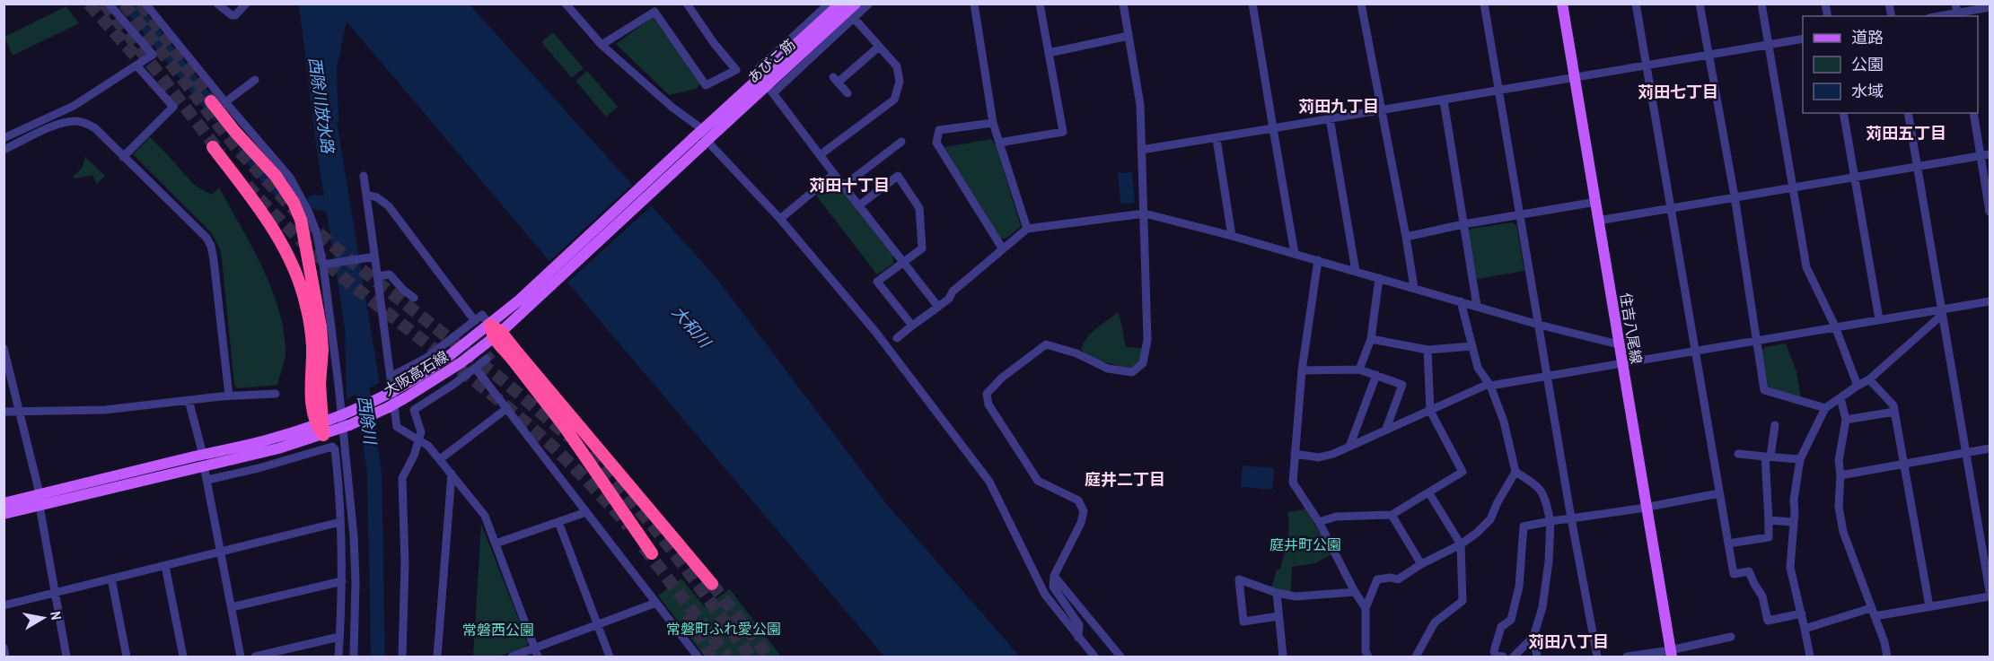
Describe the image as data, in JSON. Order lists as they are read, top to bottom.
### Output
{
  "streets": {
    "main road": ["あびこ筋", "住吉八尾線", "大阪高石線"]
  },
  "crossings": [
    ["あびこ筋", "大阪高石線"]
  ],
  "districts": [
    "苅田七丁目",
    "苅田九丁目",
    "苅田五丁目",
    "苅田十丁目",
    "庭井二丁目",
    "苅田八丁目"
  ],
  "water": ["西除川放水路", "大和川", "西除川"],
  "parks": ["庭井町公園", "常磐町ふれ愛公園", "常磐西公園"],
  "legend": ["道路", "公園", "水域"],
  "north": "right"
}
